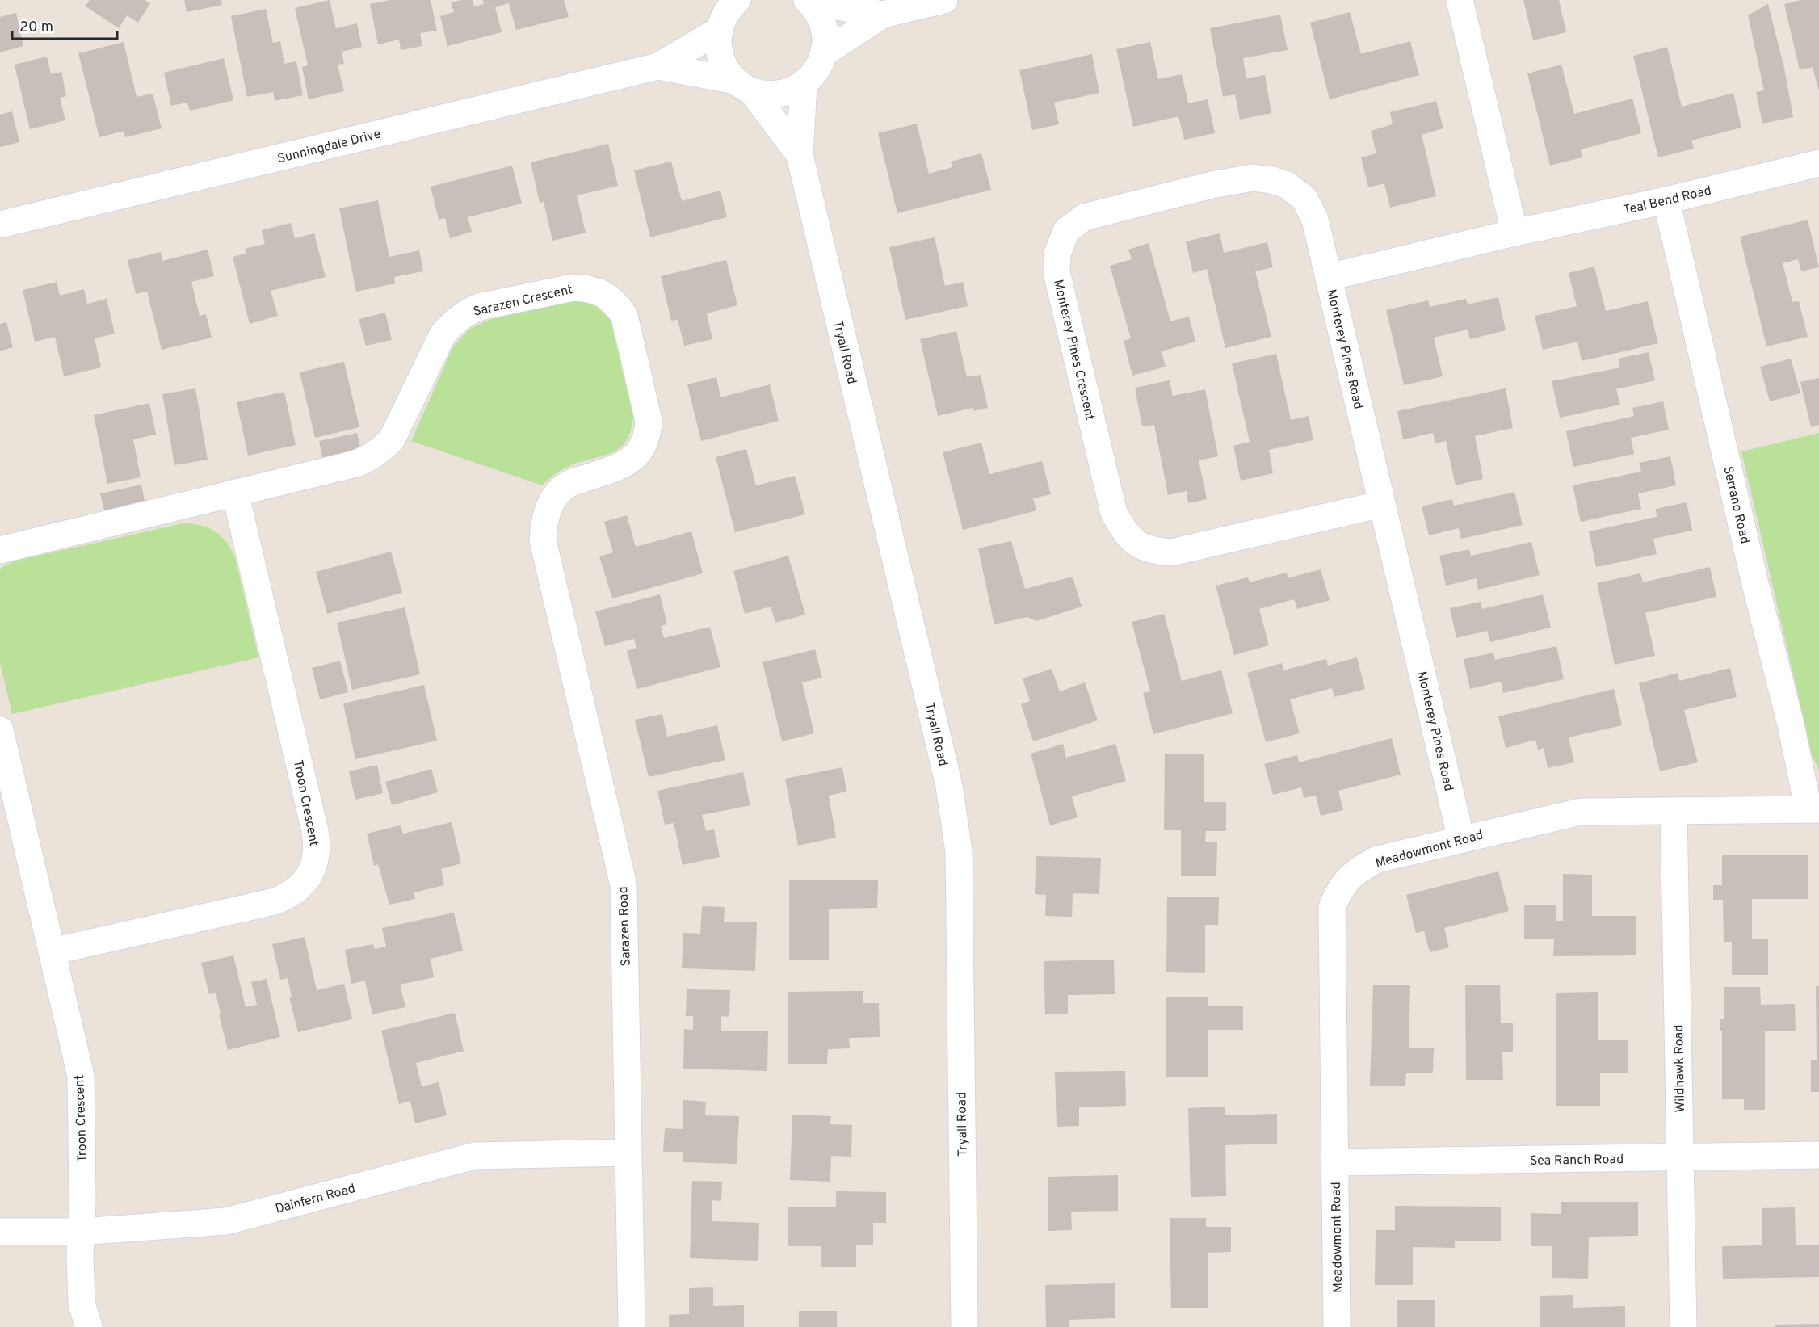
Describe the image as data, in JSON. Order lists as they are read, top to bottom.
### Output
{
  "streets": {
    "street": [
      "Sunningdale Drive",
      "Teal Bend Road",
      "Sarazen Crescent",
      "Monterey Pines Road",
      "Monterey Pines Crescent",
      "Tryall Road",
      "Serrano Road",
      "Troon Crescent",
      "Meadowmont Road",
      "Sarazen Road",
      "Wildhawk Road",
      "Sea Ranch Road",
      "Dainfern Road"
    ]
  },
  "crossings": [
    ["Sunningdale Drive", "Tryall Road"],
    ["Teal Bend Road", "Monterey Pines Road"],
    ["Teal Bend Road", "Serrano Road"],
    ["Sarazen Crescent", "Troon Crescent"],
    ["Sarazen Crescent", "Sarazen Road"],
    ["Monterey Pines Road", "Monterey Pines Crescent"],
    ["Monterey Pines Road", "Meadowmont Road"],
    ["Serrano Road", "Meadowmont Road"],
    ["Troon Crescent", "Dainfern Road"],
    ["Meadowmont Road", "Wildhawk Road"],
    ["Meadowmont Road", "Sea Ranch Road"],
    ["Sarazen Road", "Dainfern Road"],
    ["Wildhawk Road", "Sea Ranch Road"]
  ],
  "scale_bar": "20 m"
}
